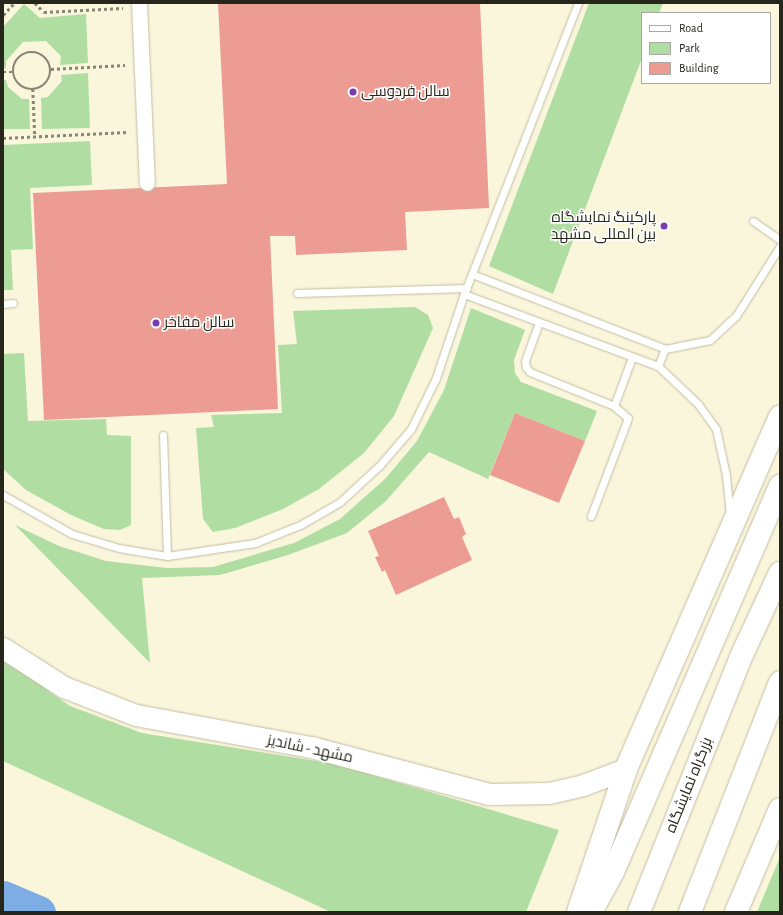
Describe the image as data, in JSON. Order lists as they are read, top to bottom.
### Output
{
  "streets": {
    "highway": ["بزرگراه نمایشگاه"],
    "main road": ["مشهد - شاندیز"]
  },
  "places": ["سالن فردوسی", "پارکینگ نمایشگاه بین المللی مشهد", "سالن مفاخر"],
  "legend": ["Road", "Park", "Building"]
}
